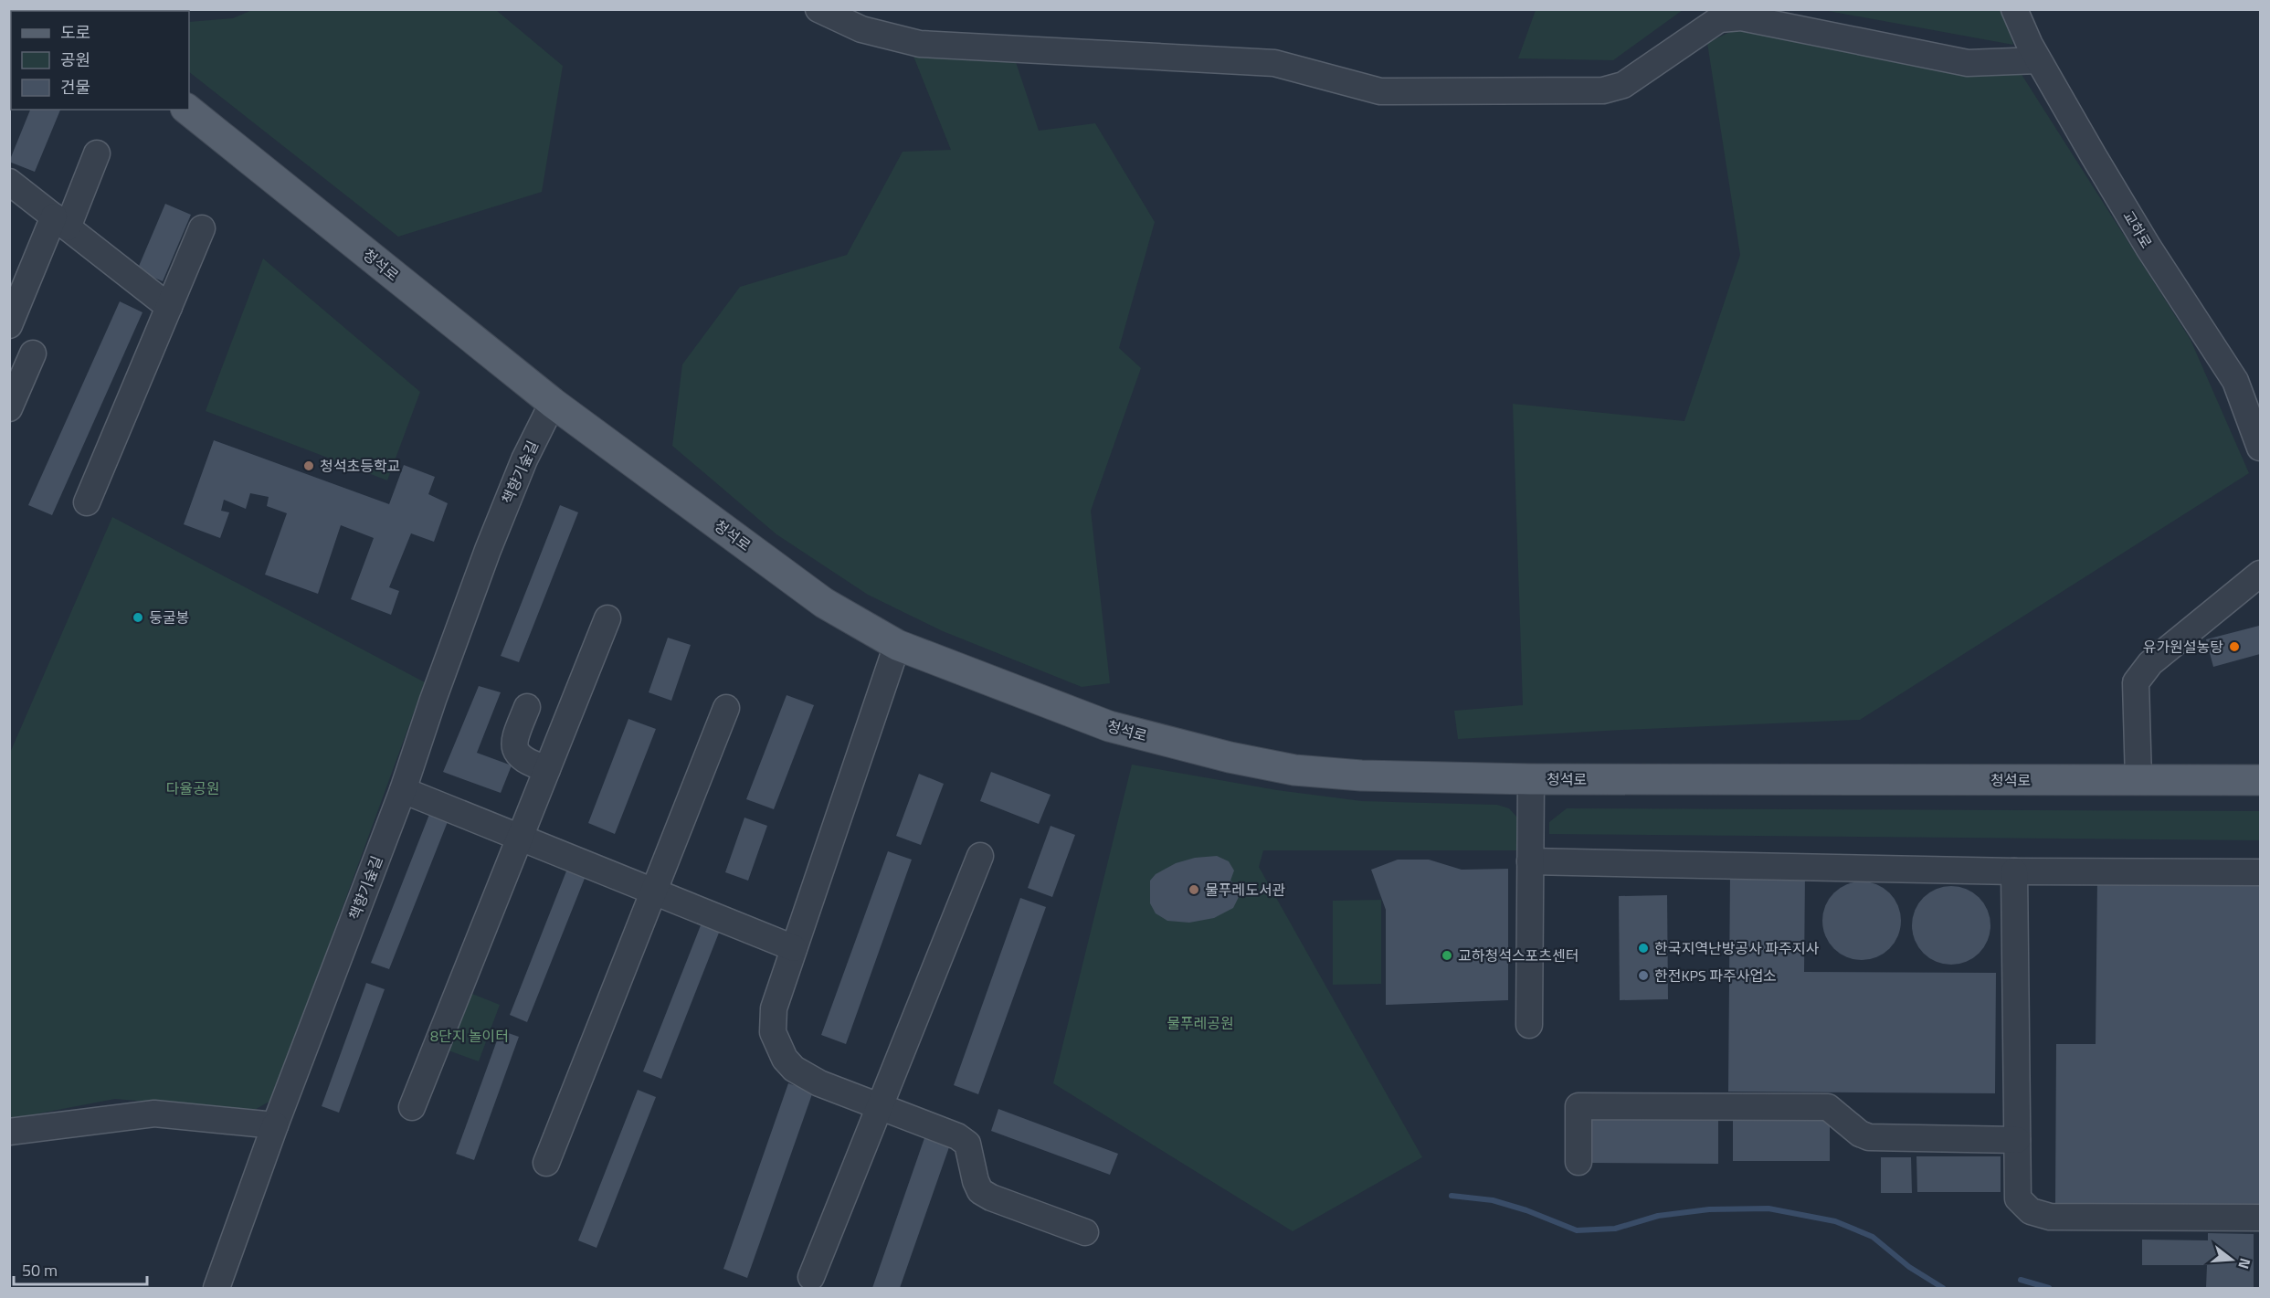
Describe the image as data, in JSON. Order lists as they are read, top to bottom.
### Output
{
  "streets": {
    "main road": ["청석로"],
    "street": ["교하로", "책향기숲길"]
  },
  "crossings": [
    ["청석로", "책향기숲길"]
  ],
  "parks": ["다율공원", "물푸레공원", "8단지 놀이터"],
  "places": [
    "청석초등학교",
    "둥굴봉",
    "유가원설농탕",
    "물푸레도서관",
    "한국지역난방공사 파주지사",
    "교하청석스포츠센터",
    "한전KPS 파주사업소"
  ],
  "legend": ["도로", "공원", "건물"],
  "scale_bar": "50 m",
  "north": "right"
}
